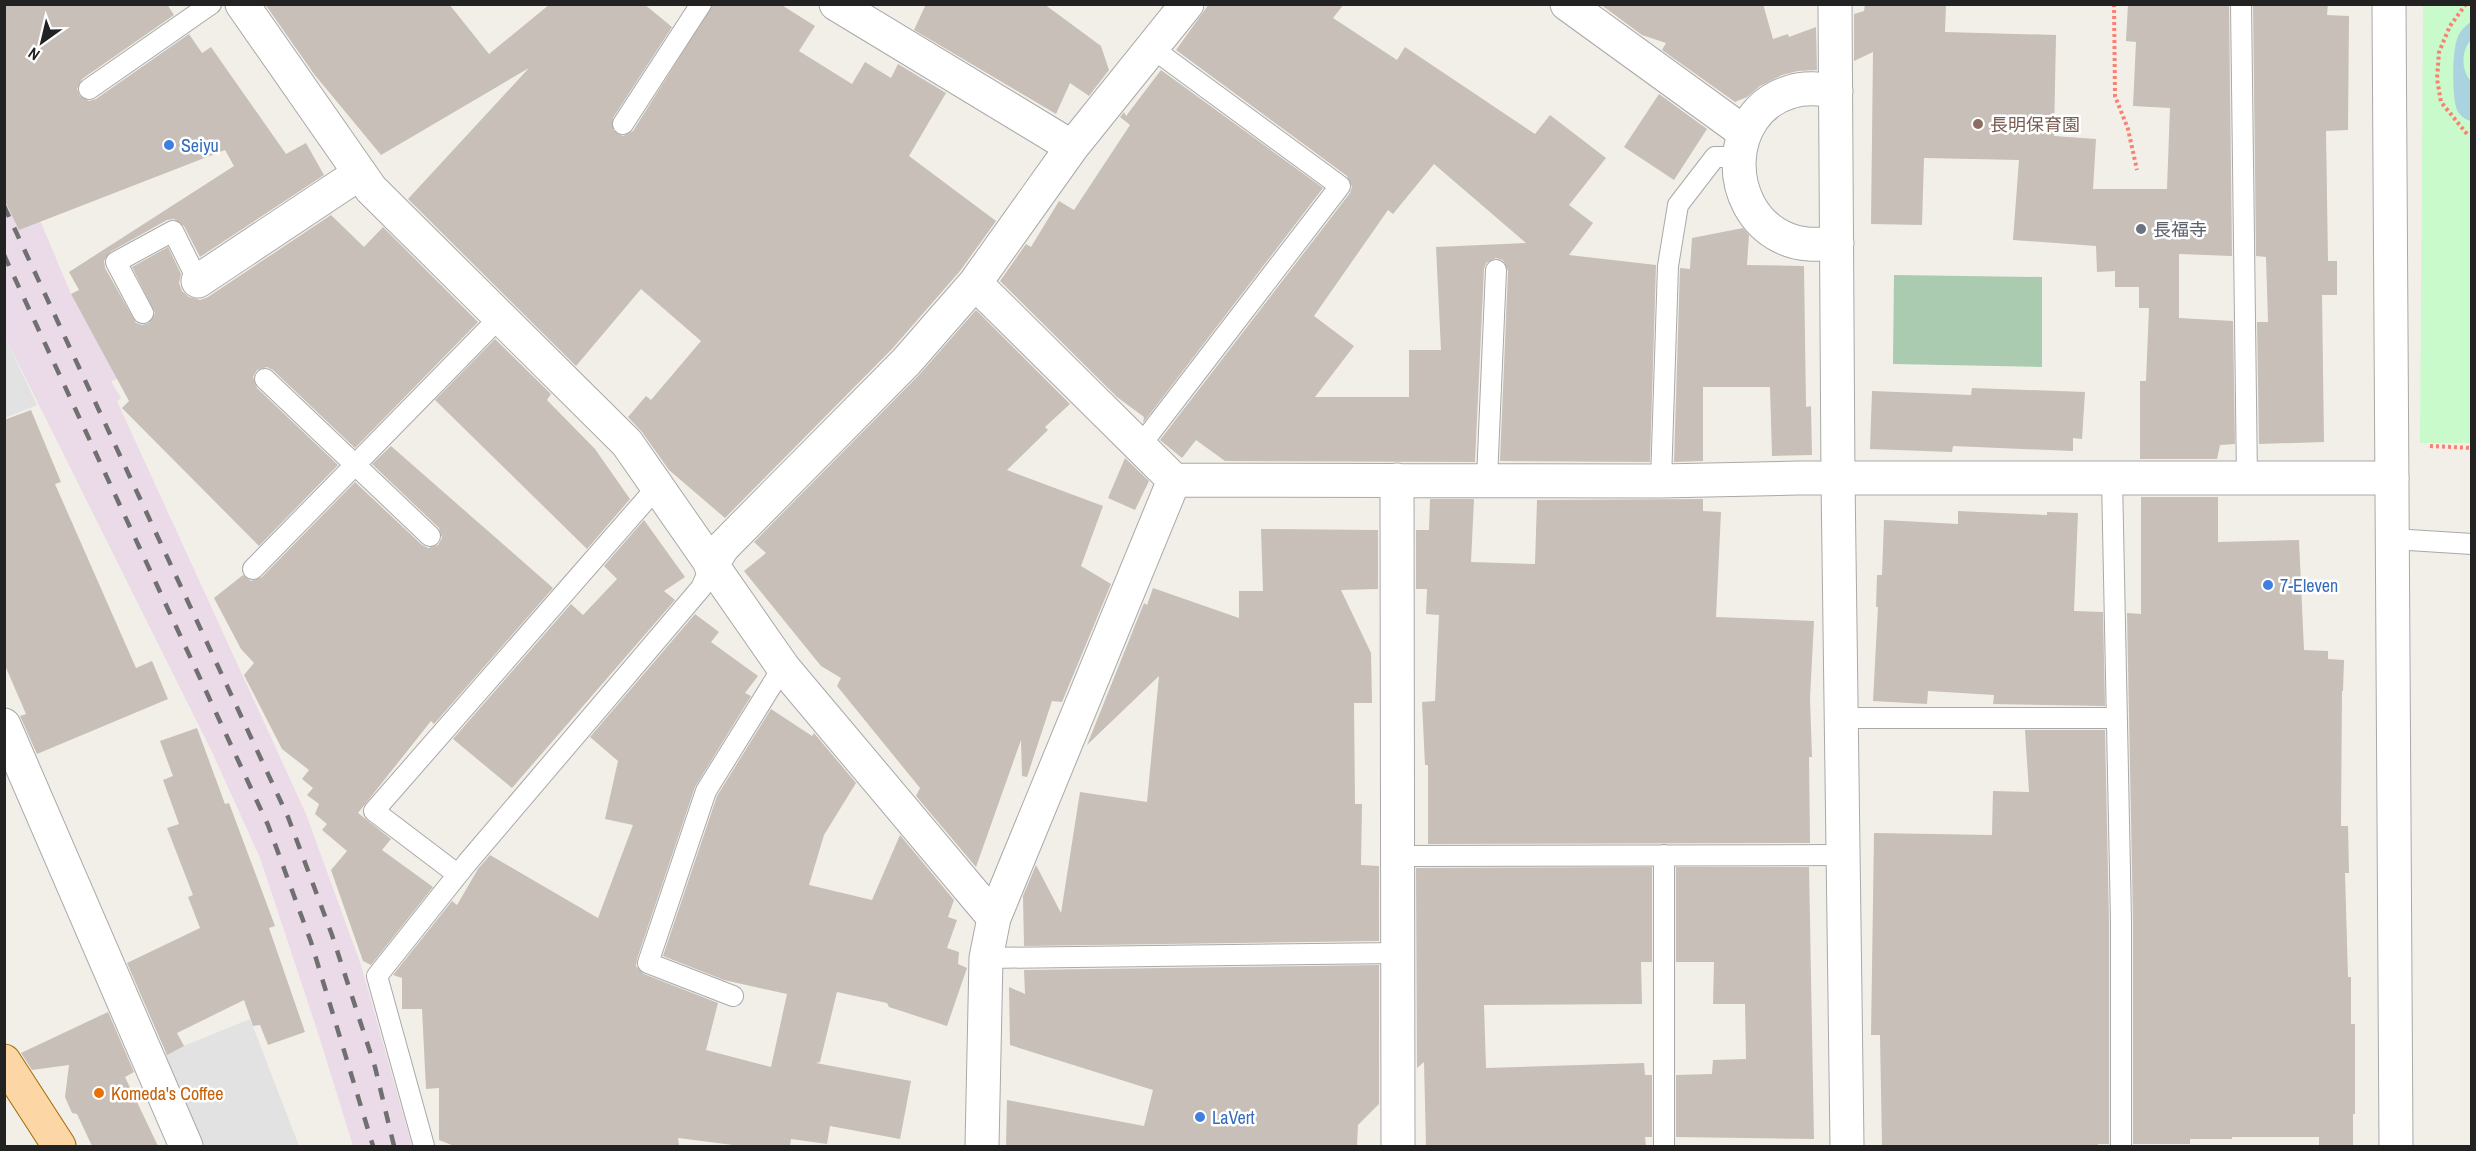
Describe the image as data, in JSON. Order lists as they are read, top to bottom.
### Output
{
  "places": [
    "長明保育園",
    "Seiyu",
    "長福寺",
    "7-Eleven",
    "Komeda's Coffee",
    "LaVert"
  ],
  "north": "bottom left"
}
